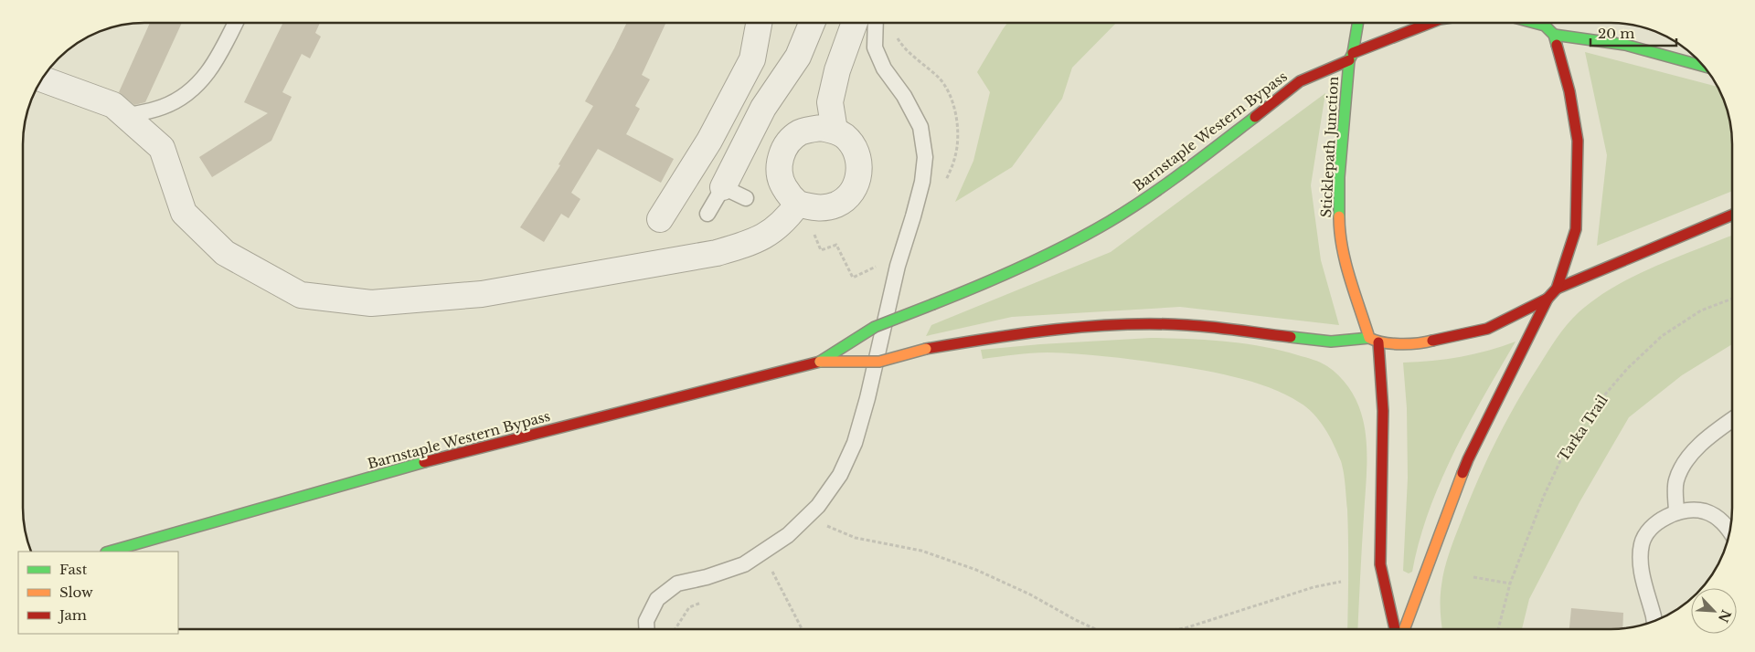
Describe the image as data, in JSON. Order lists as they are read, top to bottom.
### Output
{
  "streets": {
    "main road": ["Barnstaple Western Bypass", "Sticklepath Junction"],
    "path": ["Tarka Trail"]
  },
  "crossings": [
    ["Barnstaple Western Bypass", "Sticklepath Junction"]
  ],
  "legend": ["Fast", "Slow", "Jam"],
  "scale_bar": "20 m",
  "north": "bottom right"
}
